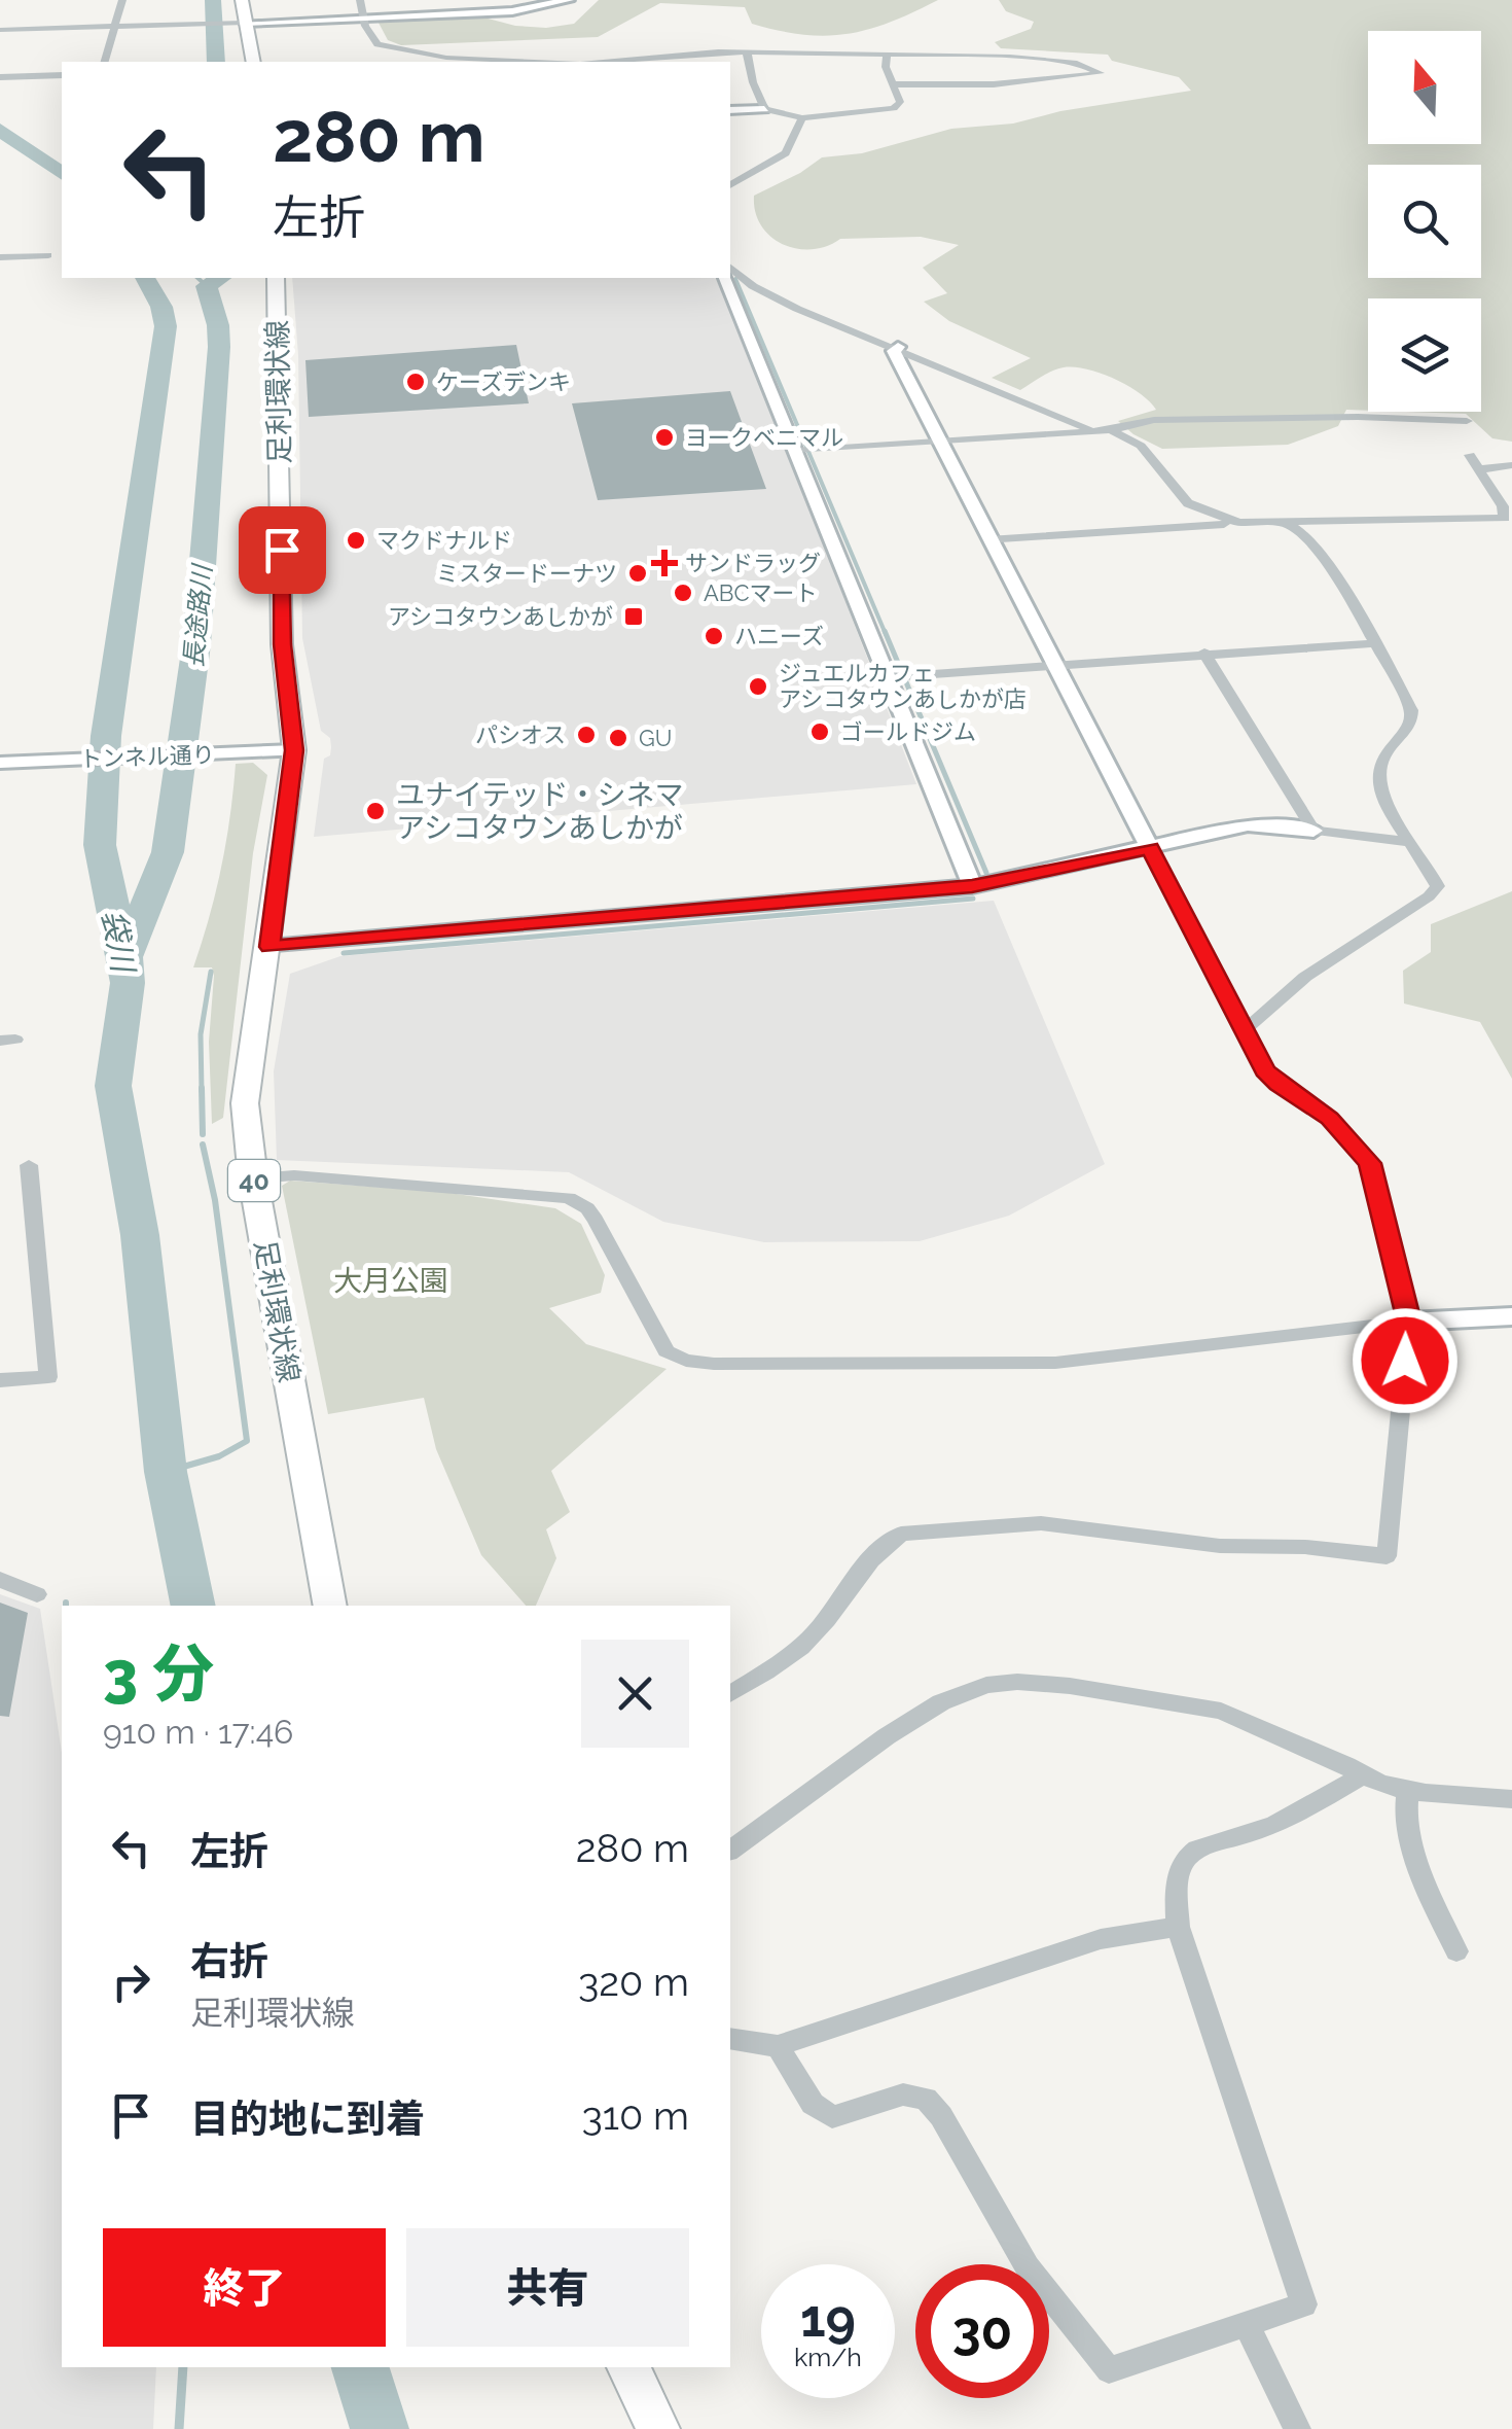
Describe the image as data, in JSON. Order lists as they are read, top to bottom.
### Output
{
  "streets": {
    "main road": ["足利環状線", "40"],
    "street": ["トンネル通り"]
  },
  "crossings": [
    ["足利環状線", "トンネル通り"]
  ],
  "water": ["長途路川", "袋川"],
  "parks": ["大月公園"],
  "places": {
    "other": [
      "ケーズデンキ",
      "ヨークベニマル",
      "マクドナルド",
      "ミスタードーナツ",
      "ABCマート",
      "ハニーズ",
      "ジュエルカフェ アシコタウンあしかが店",
      "ゴールドジム",
      "パシオス",
      "GU",
      "ユナイテッド・シネマ アシコタウンあしかが"
    ],
    "health": ["サンドラッグ"],
    "transit": ["アシコタウンあしかが"]
  },
  "north": "top",
  "page": {
    "turn": ["280 m", "左折"],
    "heading": ["3 分", "910 m · 17:46"],
    "list": [
      {
        "name": "左折",
        "value": "280 m"
      },
      {
        "name": "右折",
        "note": "足利環状線",
        "value": "320 m"
      },
      {
        "name": "目的地に到着",
        "value": "310 m"
      }
    ],
    "buttons": ["終了", "共有"],
    "speed": "19 km/h",
    "limit": "30"
  }
}
